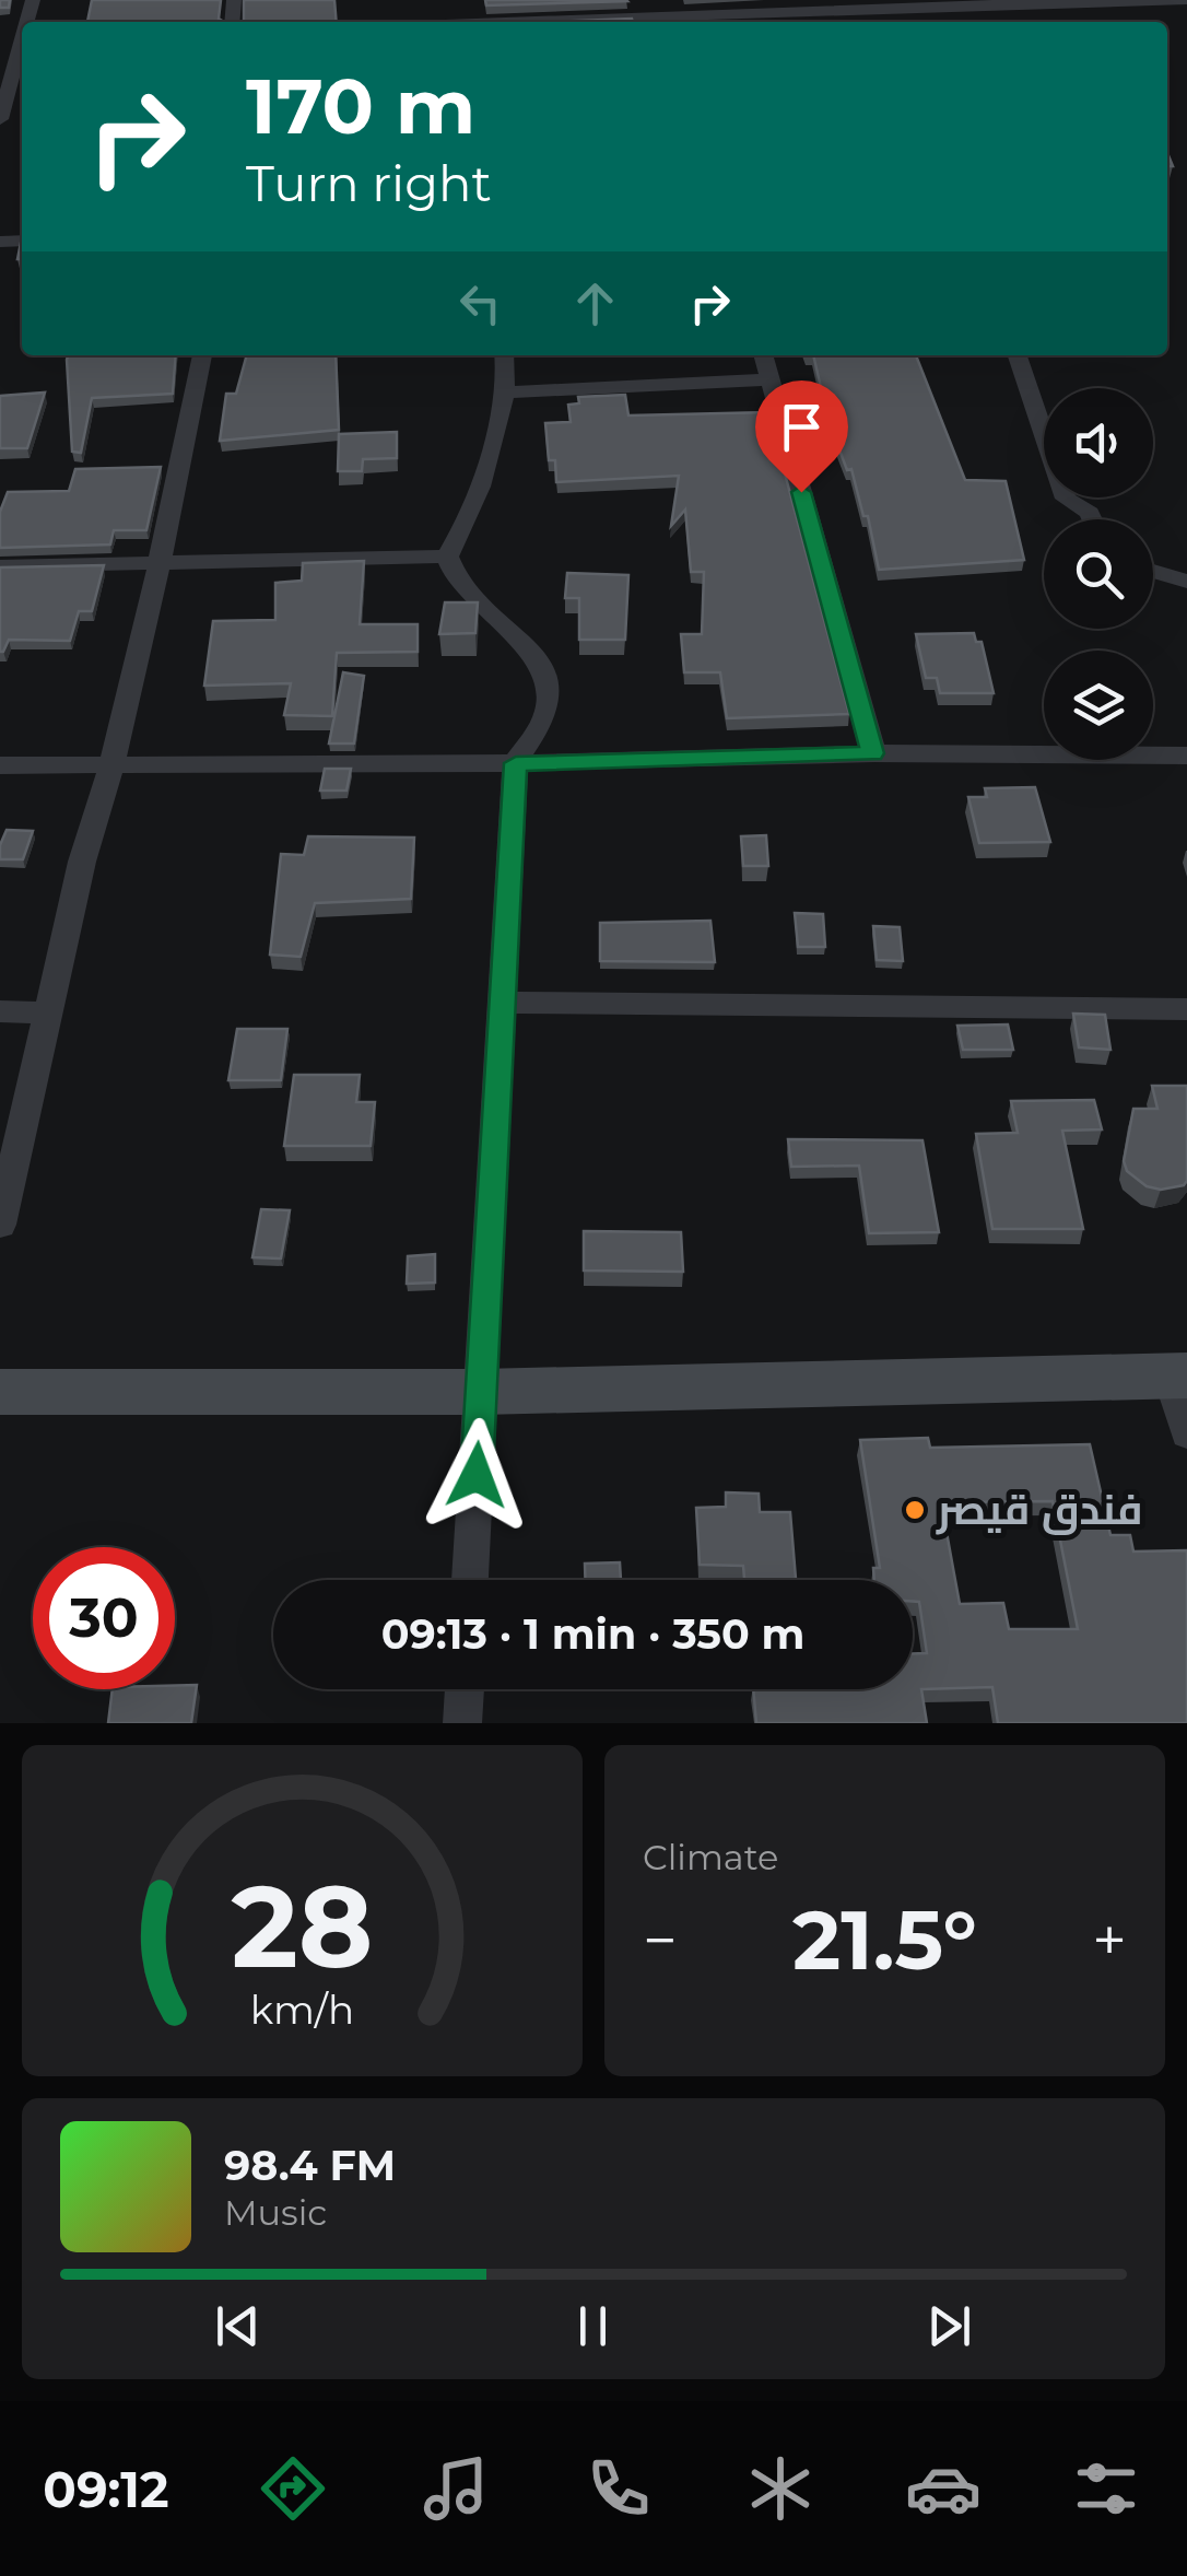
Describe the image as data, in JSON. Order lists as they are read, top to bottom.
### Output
{
  "places": ["فندق قيصر"],
  "page": {
    "turn": ["170 m", "Turn right"],
    "limit": "30",
    "trip": "09:13 · 1 min · 350 m",
    "tile": "Climate",
    "heat": ["−", "21.5°", "+"],
    "song": ["98.4 FM", "Music"],
    "tabs": "09:12",
    "gauge": ["28", "km/h"]
  }
}
